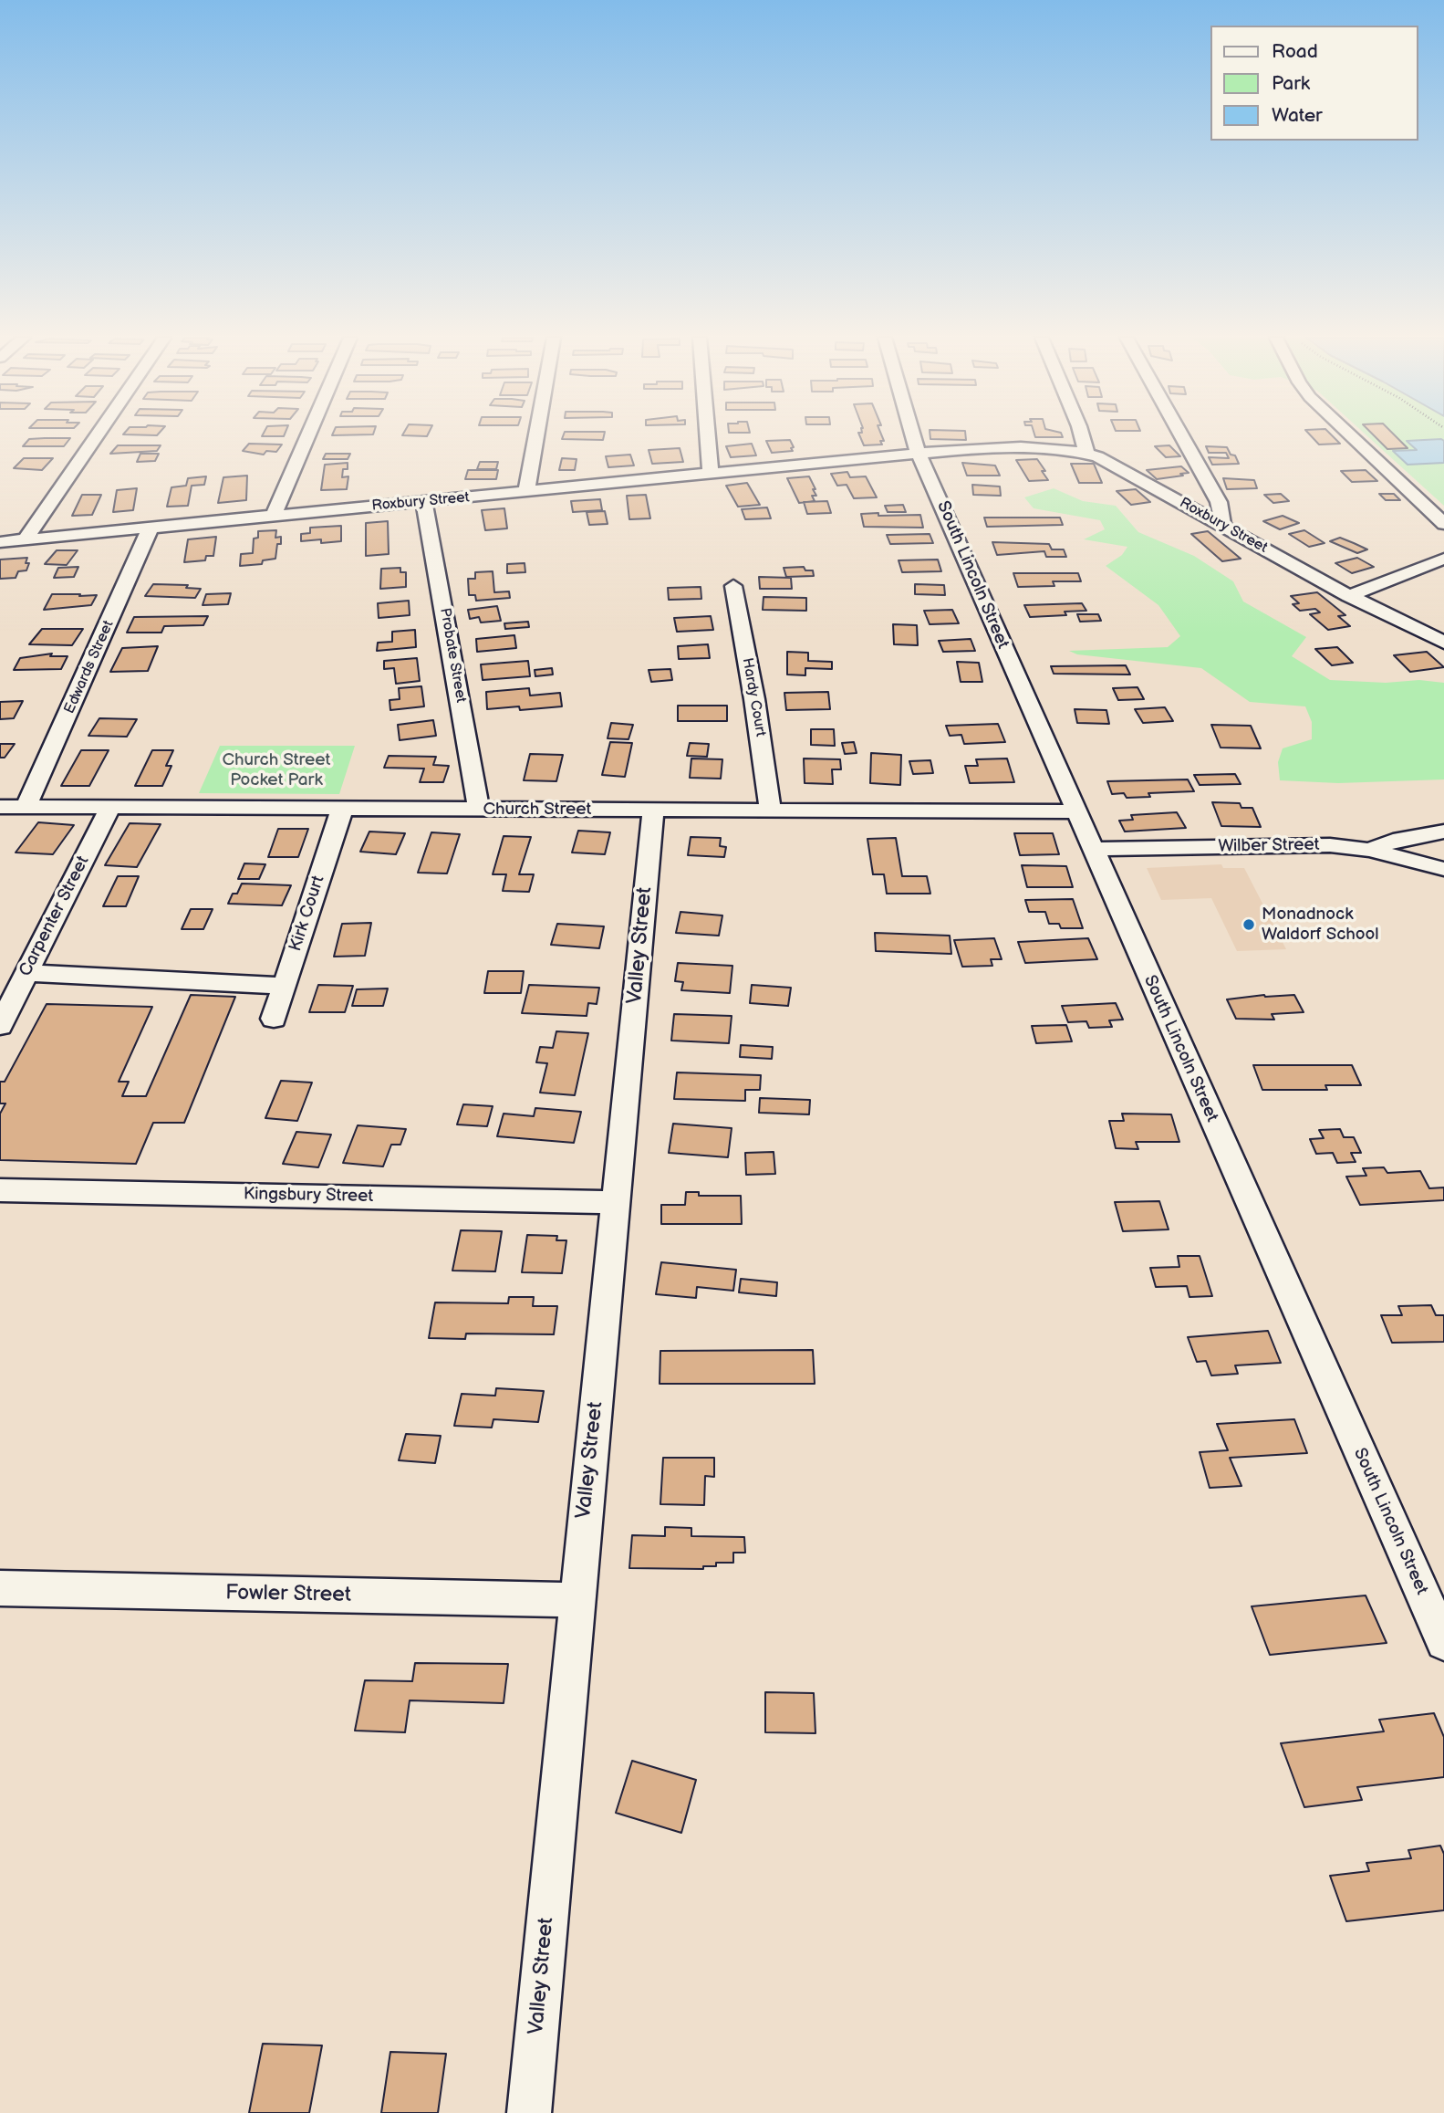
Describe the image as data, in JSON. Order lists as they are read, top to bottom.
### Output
{
  "streets": {
    "street": [
      "Roxbury Street",
      "South Lincoln Street",
      "Probate Street",
      "Edwards Street",
      "Hardy Court",
      "Church Street",
      "Wilber Street",
      "Kirk Court",
      "Carpenter Street",
      "Valley Street",
      "Kingsbury Street",
      "Fowler Street"
    ]
  },
  "crossings": [
    ["Roxbury Street", "South Lincoln Street"],
    ["Roxbury Street", "Probate Street"],
    ["Roxbury Street", "Edwards Street"],
    ["South Lincoln Street", "Church Street"],
    ["South Lincoln Street", "Wilber Street"],
    ["Probate Street", "Church Street"],
    ["Edwards Street", "Church Street"],
    ["Hardy Court", "Church Street"],
    ["Church Street", "Kirk Court"],
    ["Church Street", "Carpenter Street"],
    ["Church Street", "Valley Street"],
    ["Valley Street", "Kingsbury Street"],
    ["Valley Street", "Fowler Street"]
  ],
  "parks": ["Church Street Pocket Park"],
  "places": ["Monadnock Waldorf School"],
  "legend": ["Road", "Park", "Water"]
}
